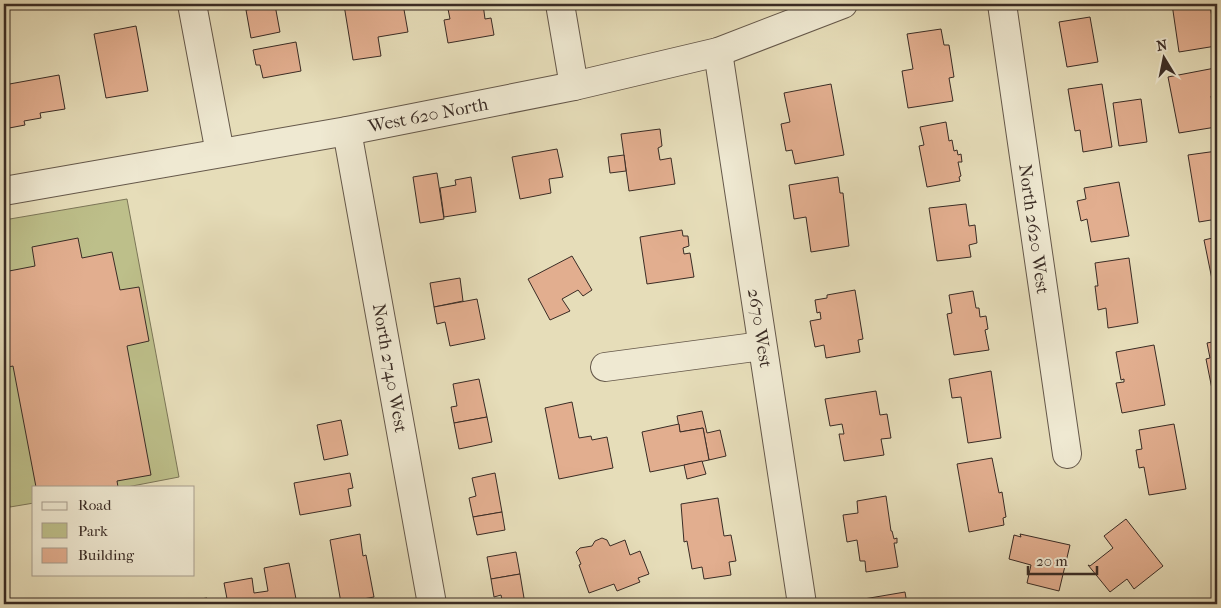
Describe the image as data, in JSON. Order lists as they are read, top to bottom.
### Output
{
  "streets": {
    "street": [
      "West 620 North",
      "North 2620 West",
      "2670 West",
      "North 2740 West"
    ]
  },
  "crossings": [
    ["West 620 North", "2670 West"],
    ["West 620 North", "North 2740 West"]
  ],
  "legend": ["Road", "Park", "Building"],
  "scale_bar": "20 m",
  "north": "top"
}
